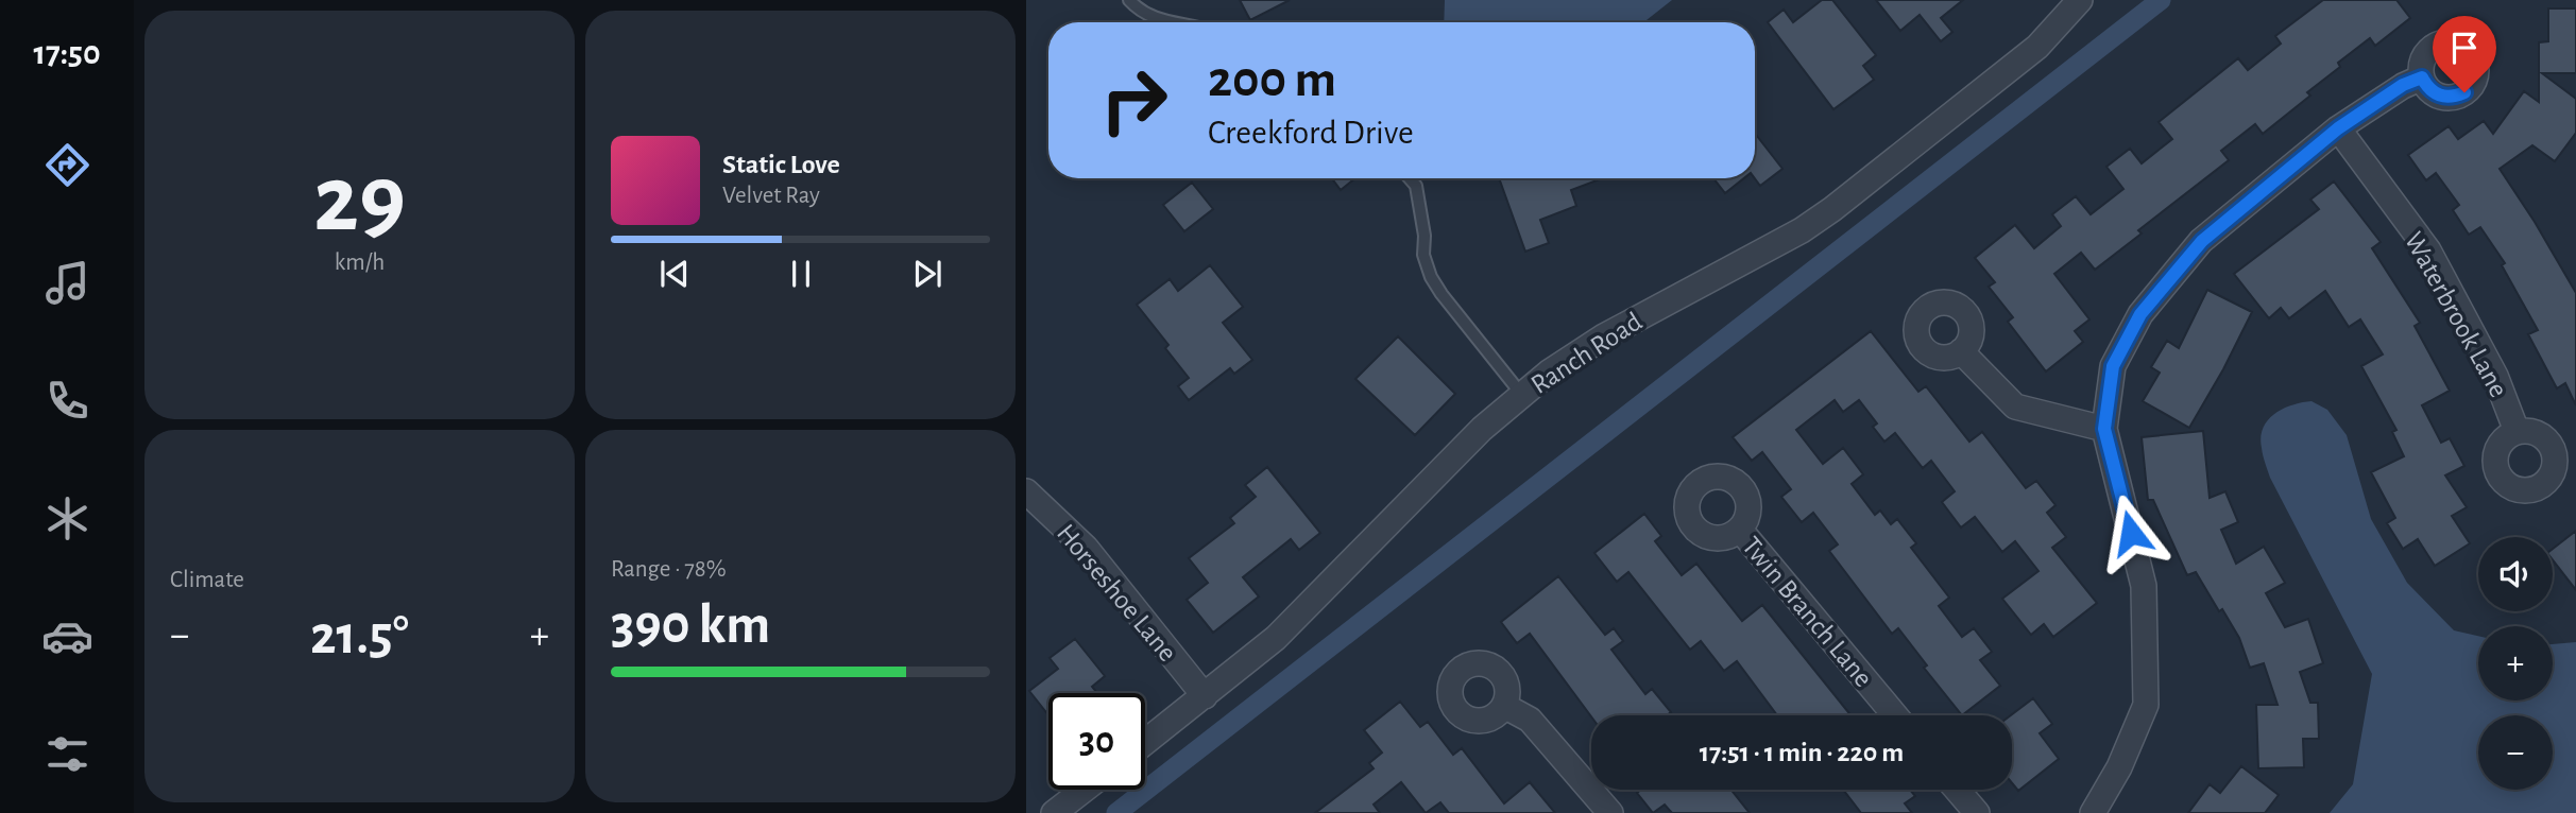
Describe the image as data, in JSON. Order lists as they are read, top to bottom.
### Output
{
  "streets": {
    "street": [
      "Waterbrook Lane",
      "Ranch Road",
      "Horseshoe Lane",
      "Twin Branch Lane"
    ]
  },
  "crossings": [
    ["Ranch Road", "Horseshoe Lane"]
  ],
  "page": {
    "tabs": "17:50",
    "tile": [
      ["29", "km/h"],
      "Climate",
      ["Range · 78%", "390 km"]
    ],
    "turn": ["200 m", "Creekford Drive"],
    "song": ["Static Love", "Velvet Ray"],
    "map_buttons": ["+", "−"],
    "heat": ["−", "21.5°", "+"],
    "limit": "30",
    "trip": "17:51 · 1 min · 220 m"
  }
}
